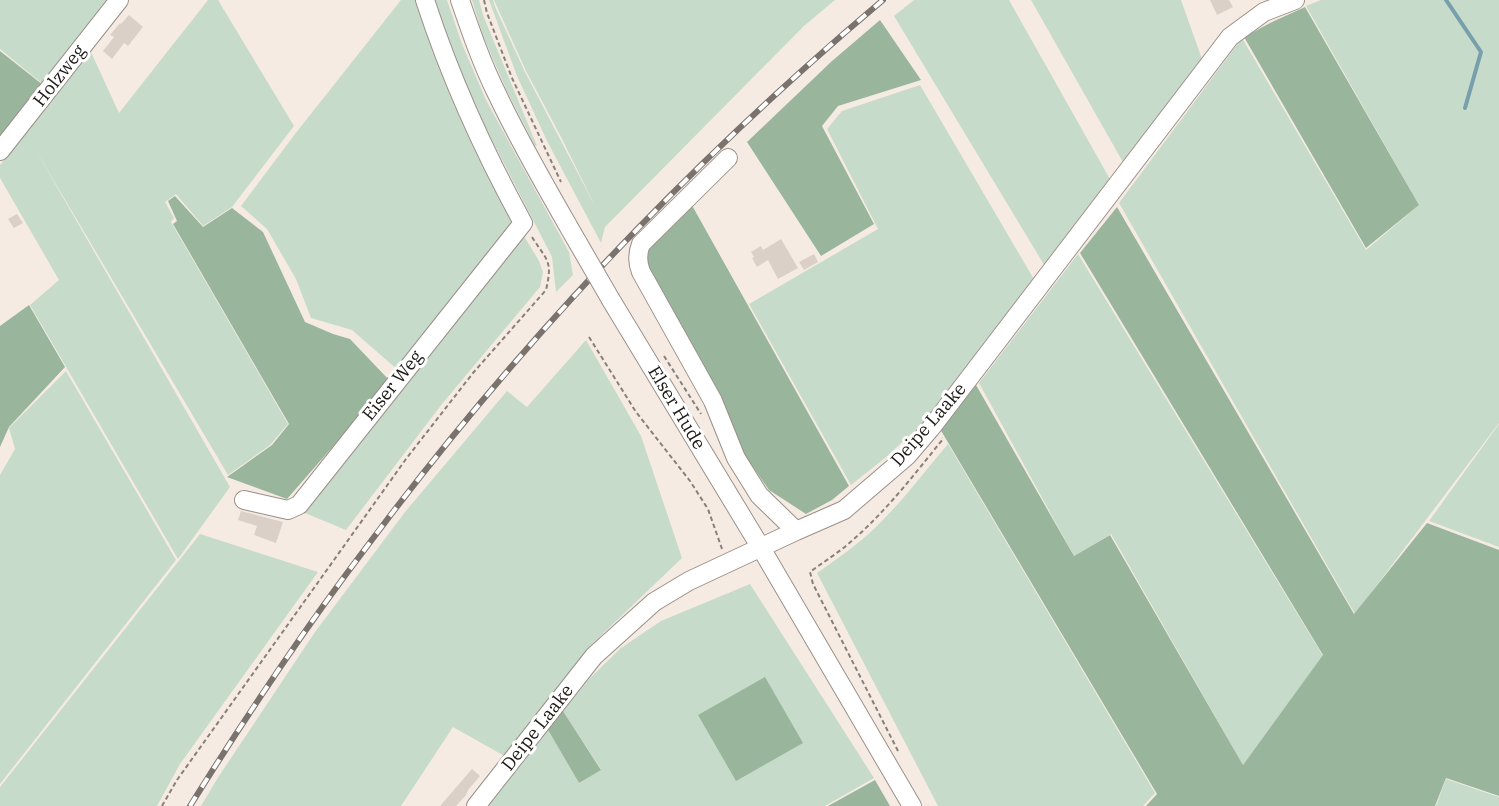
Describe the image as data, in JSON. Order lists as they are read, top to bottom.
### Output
{
  "streets": {
    "street": [
      "Holzweg",
      "Eiser Weg",
      "Elser Hude",
      "Deipe Laake"
    ]
  },
  "crossings": [
    ["Elser Hude", "Deipe Laake"]
  ]
}
